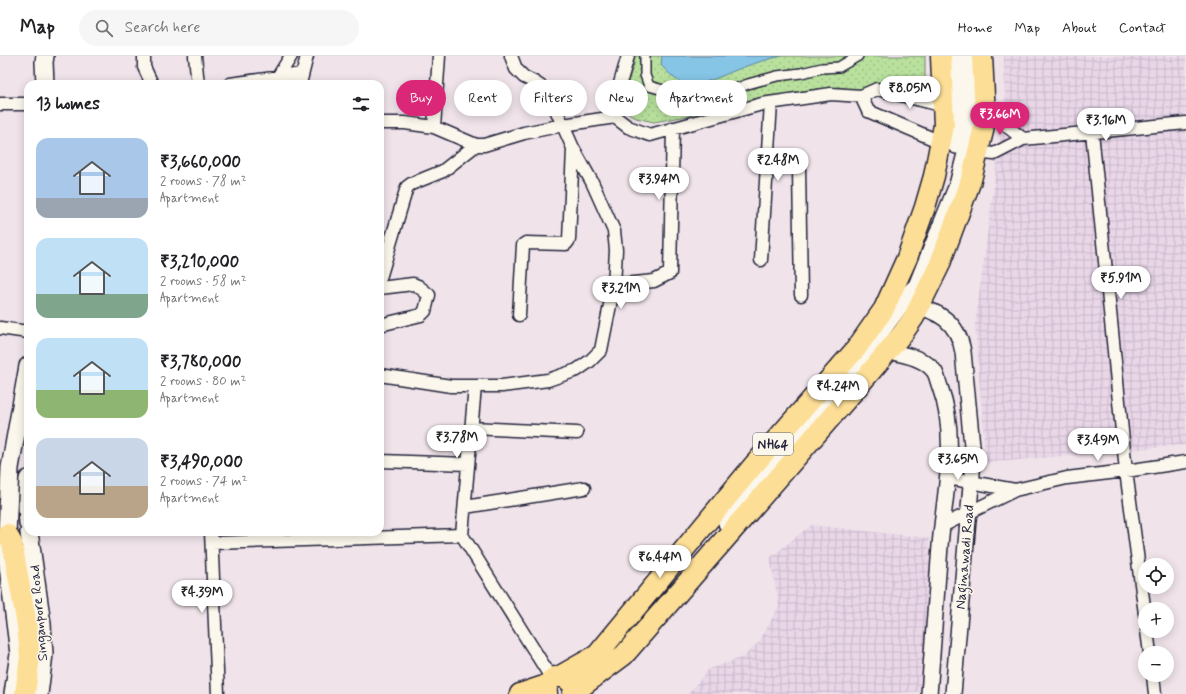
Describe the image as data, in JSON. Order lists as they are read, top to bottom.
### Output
{
  "streets": {
    "highway": ["NH64"],
    "main road": ["Singanpore Road"],
    "street": ["Naginawadi Road"]
  },
  "crossings": [
    ["NH64", "Naginawadi Road"]
  ],
  "page": {
    "header": "Map",
    "search": "Search here",
    "nav": [
      "Home",
      "Map",
      "About",
      "Contact"
    ],
    "price": [
      "₹8.05M",
      "₹3.66M",
      "₹3.16M",
      "₹2.48M",
      "₹3.94M",
      "₹5.91M",
      "₹3.21M",
      "₹4.24M",
      "₹3.78M",
      "₹3.49M",
      "₹3.65M",
      "₹6.44M",
      "₹4.39M"
    ],
    "chip": [
      "Buy",
      "Rent",
      "Filters",
      "New",
      "Apartment"
    ],
    "heading": "13 homes",
    "list": [
      {
        "name": "₹3,660,000",
        "note": "2 rooms · 78 m² · Apartment"
      },
      {
        "name": "₹3,210,000",
        "note": "2 rooms · 58 m² · Apartment"
      },
      {
        "name": "₹3,780,000",
        "note": "2 rooms · 80 m² · Apartment"
      },
      {
        "name": "₹3,490,000",
        "note": "2 rooms · 74 m² · Apartment"
      }
    ],
    "map_buttons": ["+", "−"]
  }
}
